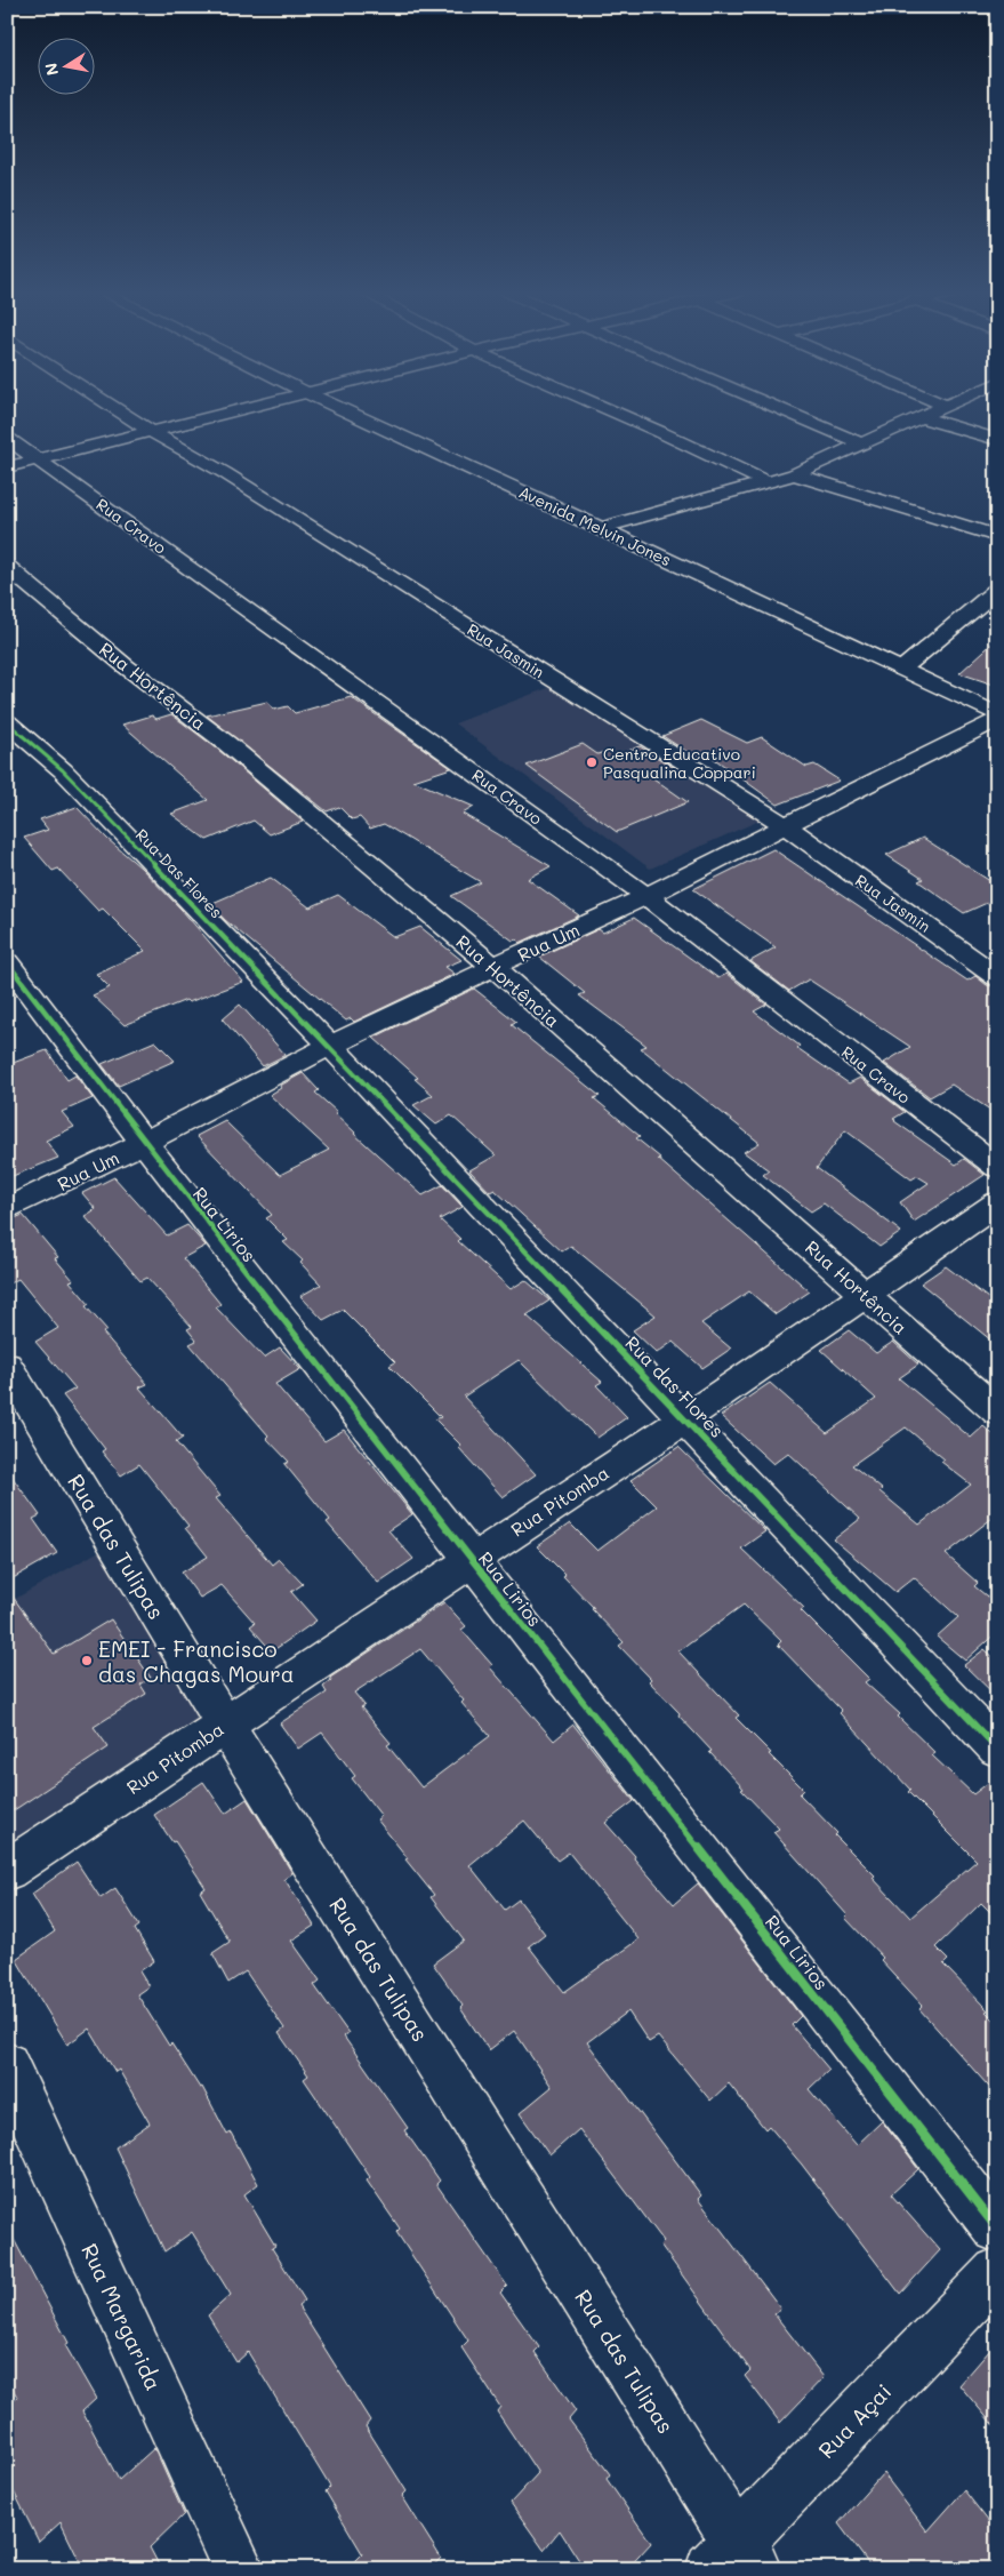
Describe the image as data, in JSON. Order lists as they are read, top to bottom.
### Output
{
  "streets": {
    "street": [
      "Rua Cravo",
      "Avenida Melvin Jones",
      "Rua Jasmin",
      "Rua Hortência",
      "Rua Das Flores",
      "Rua Um",
      "Rua Lirios",
      "Rua das Flores",
      "Rua Pitomba",
      "Rua das Tulipas",
      "Rua Margarida",
      "Rua Açai"
    ]
  },
  "crossings": [
    ["Rua Cravo", "Rua Um"],
    ["Rua Jasmin", "Rua Um"],
    ["Rua Hortência", "Rua Um"],
    ["Rua Hortência", "Rua Pitomba"],
    ["Rua Das Flores", "Rua Um"],
    ["Rua Das Flores", "Rua das Flores"],
    ["Rua Um", "Rua Lirios"],
    ["Rua Um", "Rua das Flores"],
    ["Rua Lirios", "Rua Pitomba"],
    ["Rua das Flores", "Rua Pitomba"],
    ["Rua Pitomba", "Rua das Tulipas"],
    ["Rua das Tulipas", "Rua Açai"]
  ],
  "places": ["Centro Educativo Pasqualina Coppari", "EMEI - Francisco das Chagas Moura"],
  "north": "left"
}
